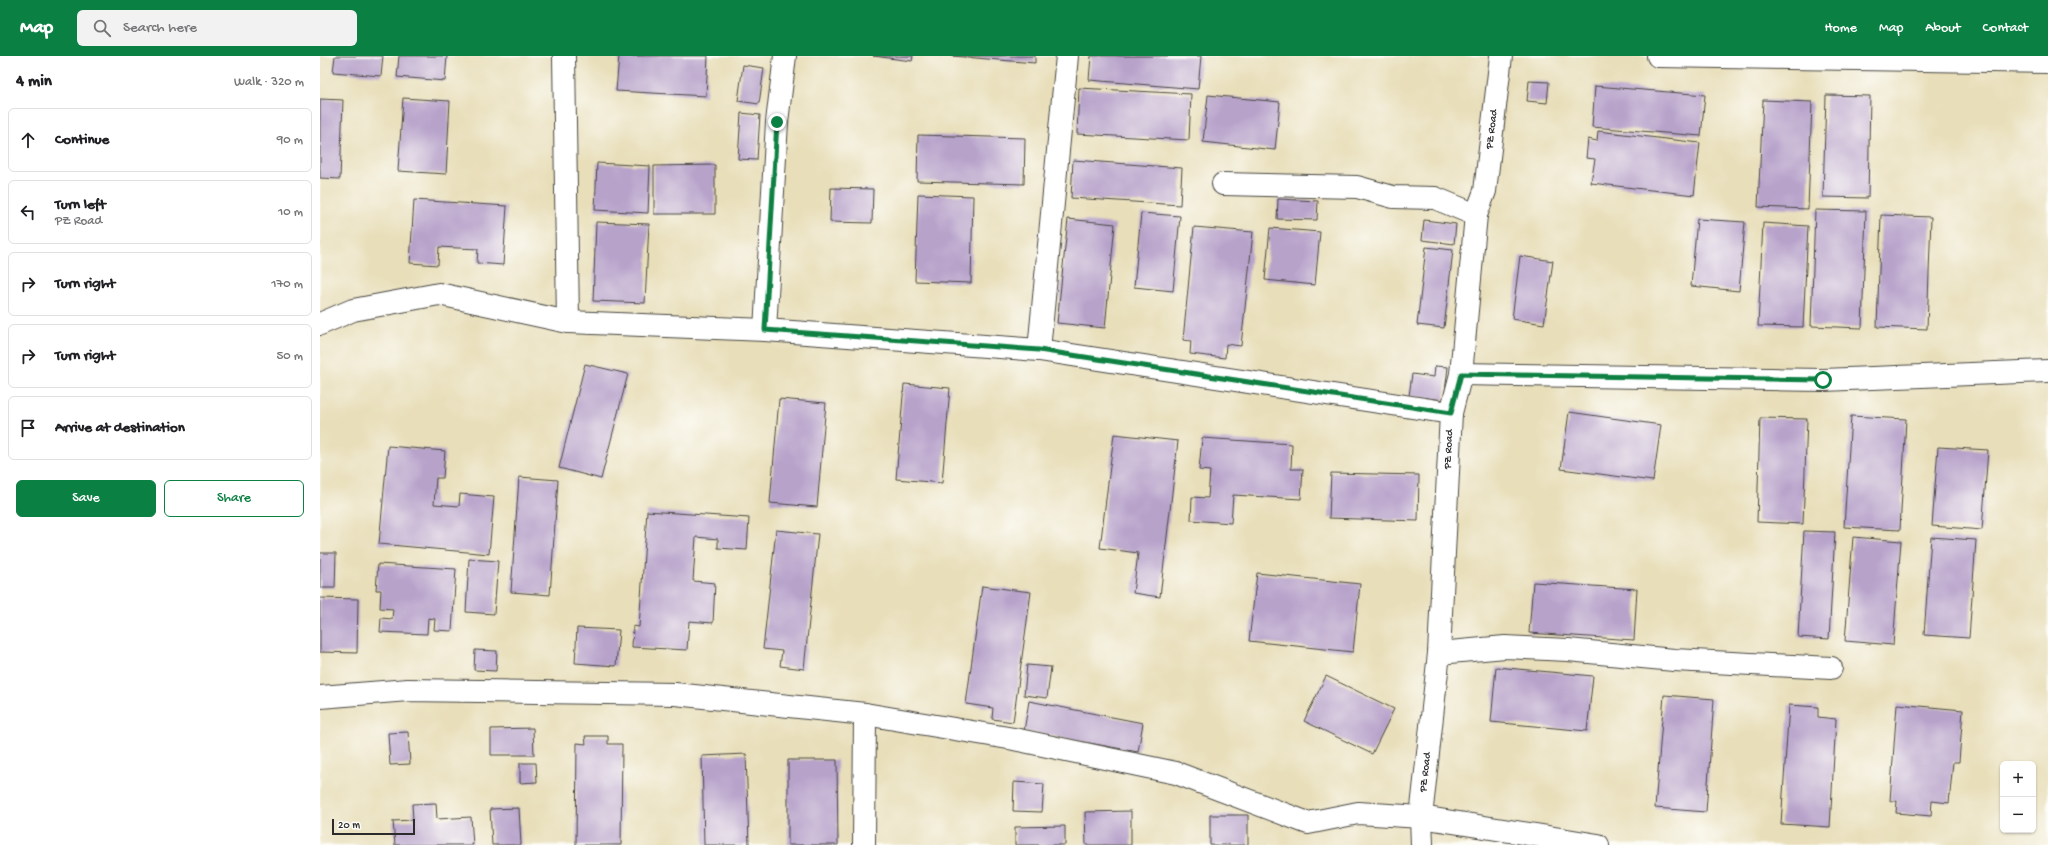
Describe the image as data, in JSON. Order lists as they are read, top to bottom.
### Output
{
  "streets": {
    "street": ["PZ Road"]
  },
  "scale_bar": "20 m",
  "page": {
    "header": "Map",
    "search": "Search here",
    "nav": [
      "Home",
      "Map",
      "About",
      "Contact"
    ],
    "heading": ["4 min", "Walk · 320 m"],
    "list": [
      ["Continue", "90 m"],
      ["Turn left", "PZ Road", "10 m"],
      ["Turn right", "170 m"],
      ["Turn right", "50 m"],
      "Arrive at destination"
    ],
    "buttons": ["Save", "Share"],
    "map_buttons": ["+", "−"],
    "scale": "20 m"
  }
}
